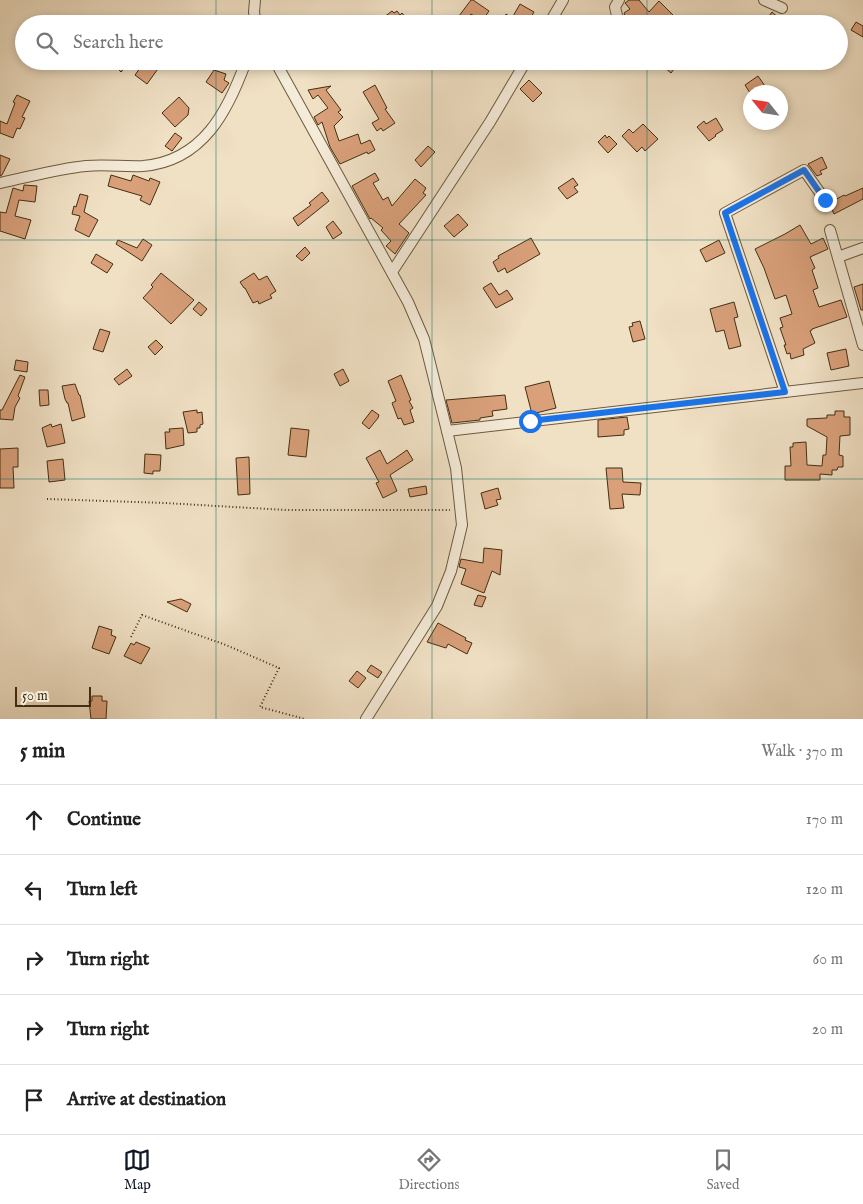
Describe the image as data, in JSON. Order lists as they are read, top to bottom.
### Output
{
  "scale_bar": "50 m",
  "north": "top left",
  "page": {
    "search": "Search here",
    "scale": "50 m",
    "heading": ["5 min", "Walk · 370 m"],
    "list": [
      ["Continue", "170 m"],
      ["Turn left", "120 m"],
      ["Turn right", "60 m"],
      ["Turn right", "20 m"],
      "Arrive at destination"
    ],
    "nav": ["Map", "Directions", "Saved"]
  }
}
